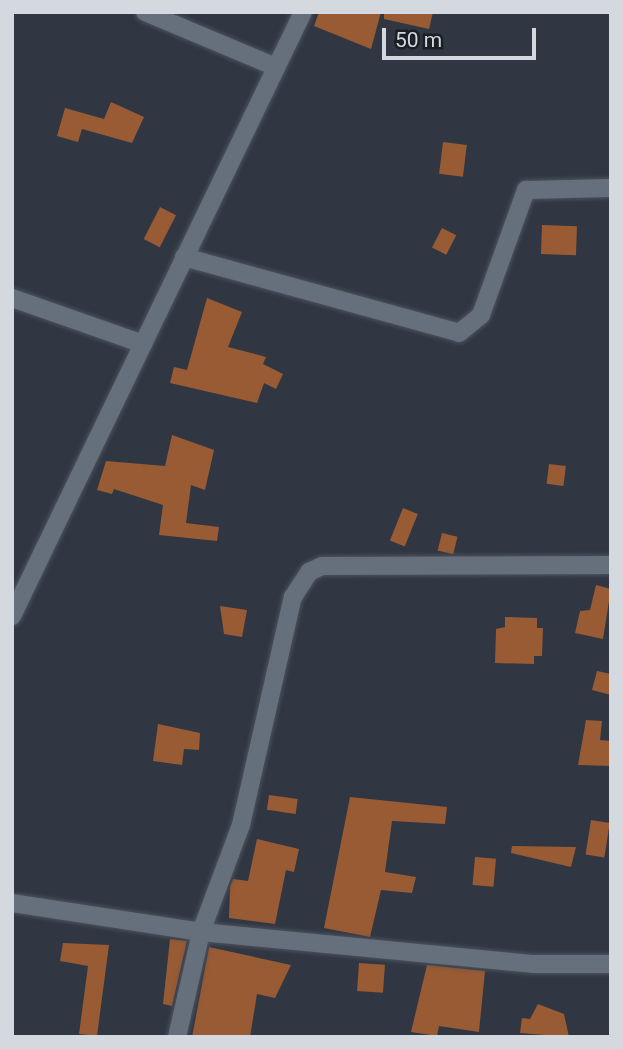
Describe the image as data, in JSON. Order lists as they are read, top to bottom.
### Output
{
  "scale_bar": "50 m"
}
